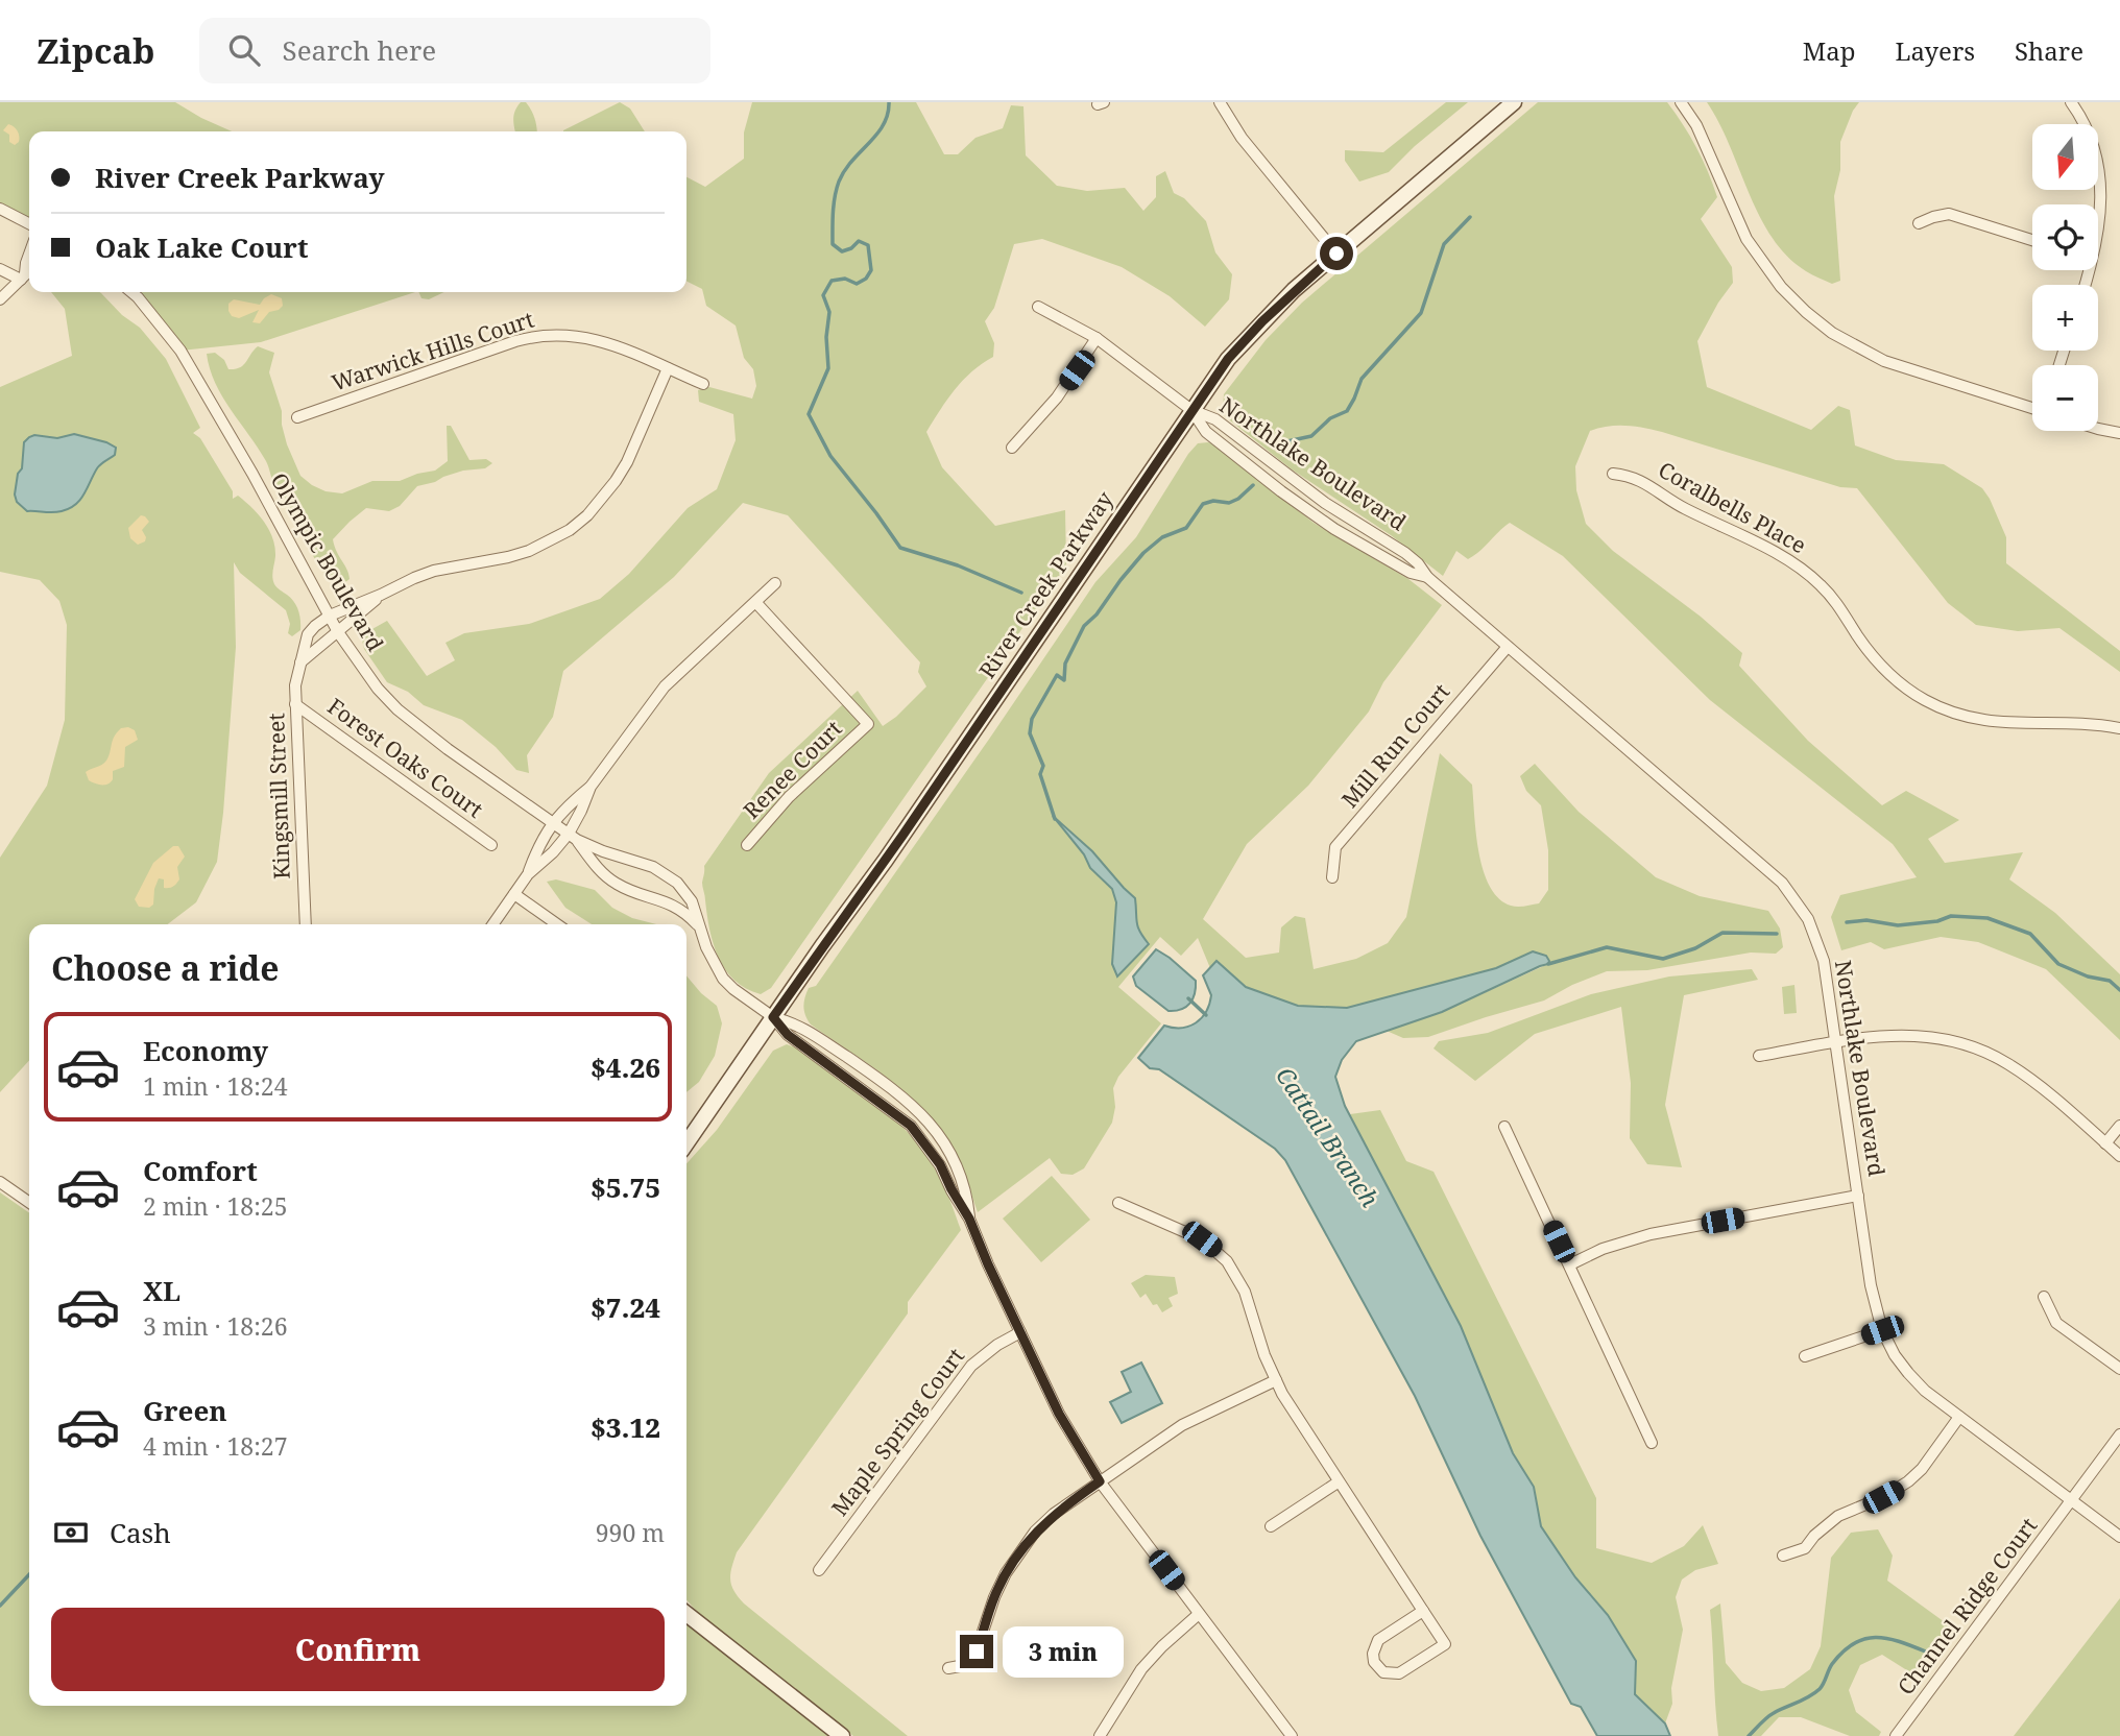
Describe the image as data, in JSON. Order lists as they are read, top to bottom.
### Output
{
  "streets": {
    "main road": ["River Creek Parkway"],
    "street": [
      "Warwick Hills Court",
      "Northlake Boulevard",
      "Coralbells Place",
      "Olympic Boulevard",
      "Mill Run Court",
      "Forest Oaks Court",
      "Renee Court",
      "Kingsmill Street",
      "Maple Spring Court",
      "Channel Ridge Court"
    ]
  },
  "crossings": [
    ["Warwick Hills Court", "Kingsmill Street"],
    ["Northlake Boulevard", "River Creek Parkway"],
    ["Northlake Boulevard", "Mill Run Court"],
    ["Northlake Boulevard", "Channel Ridge Court"],
    ["Olympic Boulevard", "River Creek Parkway"],
    ["Olympic Boulevard", "Kingsmill Street"],
    ["Forest Oaks Court", "Kingsmill Street"]
  ],
  "water": ["Cattail Branch"],
  "north": "bottom",
  "page": {
    "header": "Zipcab",
    "search": "Search here",
    "nav": ["Map", "Layers", "Share"],
    "map_buttons": ["+", "−"],
    "banner": ["River Creek Parkway", "Oak Lake Court"],
    "heading": "Choose a ride",
    "list": [
      {
        "name": "Economy",
        "note": "1 min · 18:24",
        "value": "$4.26"
      },
      {
        "name": "Comfort",
        "note": "2 min · 18:25",
        "value": "$5.75"
      },
      {
        "name": "XL",
        "note": "3 min · 18:26",
        "value": "$7.24"
      },
      {
        "name": "Green",
        "note": "4 min · 18:27",
        "value": "$3.12"
      }
    ],
    "pay": ["Cash", "990 m"],
    "buttons": "Confirm",
    "bubble": "3 min"
  }
}
